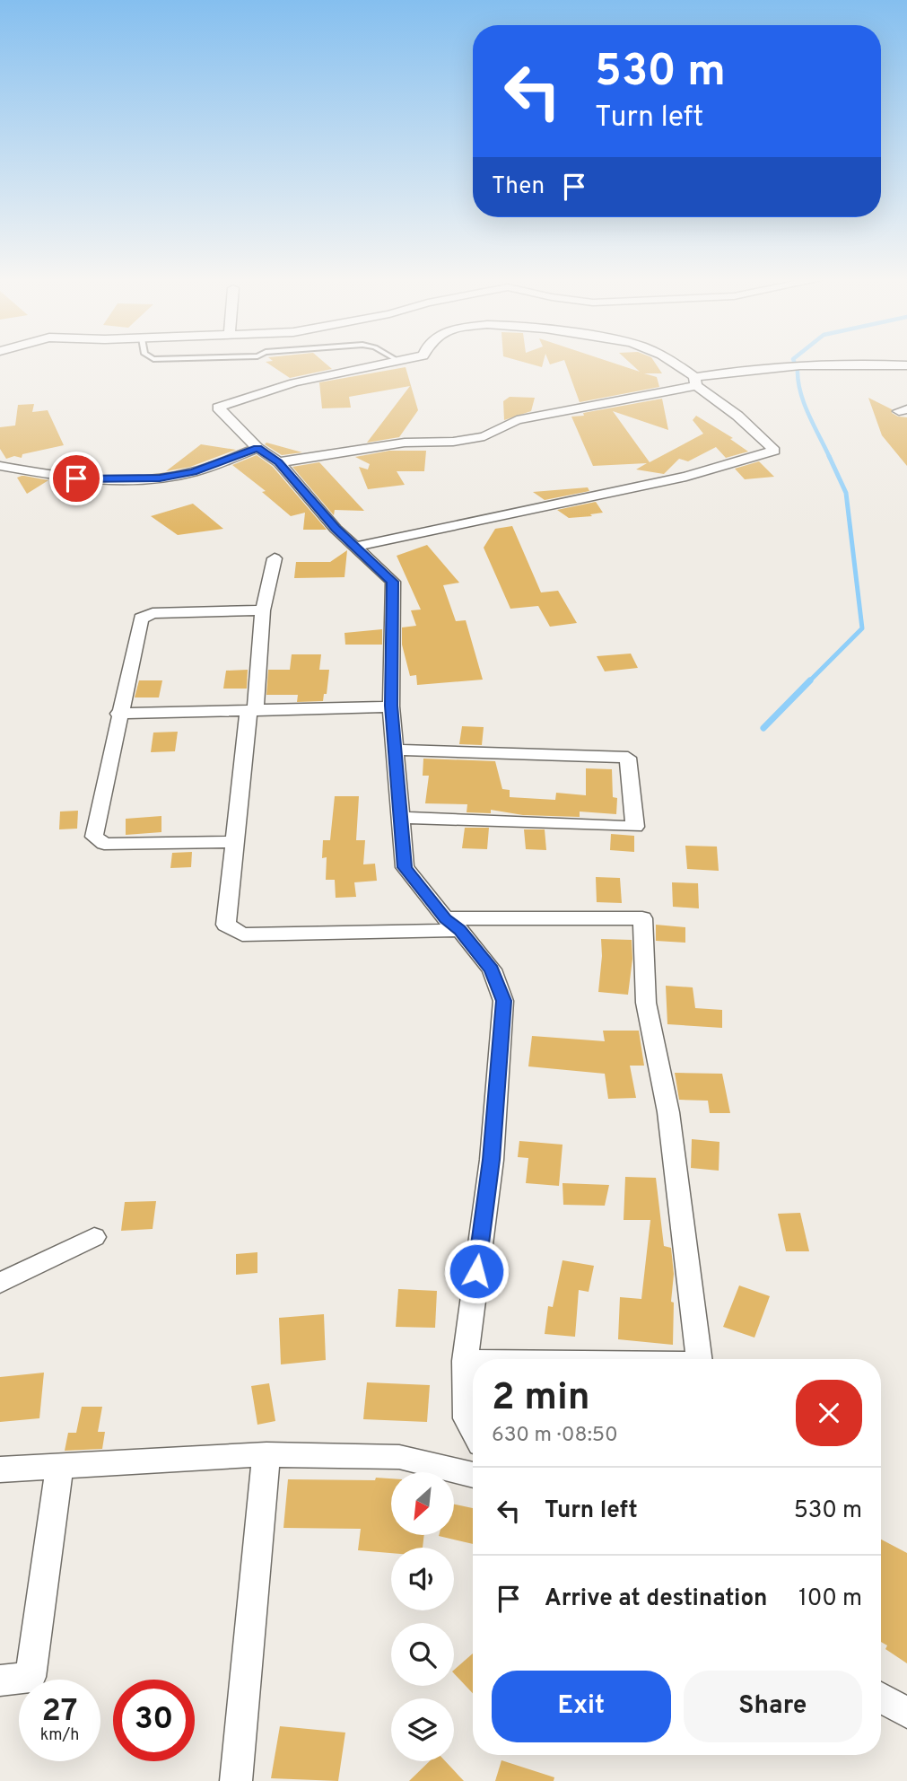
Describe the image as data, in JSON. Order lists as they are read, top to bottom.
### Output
{
  "north": "bottom left",
  "page": {
    "turn": ["530 m", "Turn left"],
    "then": "Then",
    "heading": ["2 min", "630 m · 08:50"],
    "list": [
      {
        "name": "Turn left",
        "value": "530 m"
      },
      {
        "name": "Arrive at destination",
        "value": "100 m"
      }
    ],
    "buttons": ["Exit", "Share"],
    "speed": "27 km/h",
    "limit": "30"
  }
}
